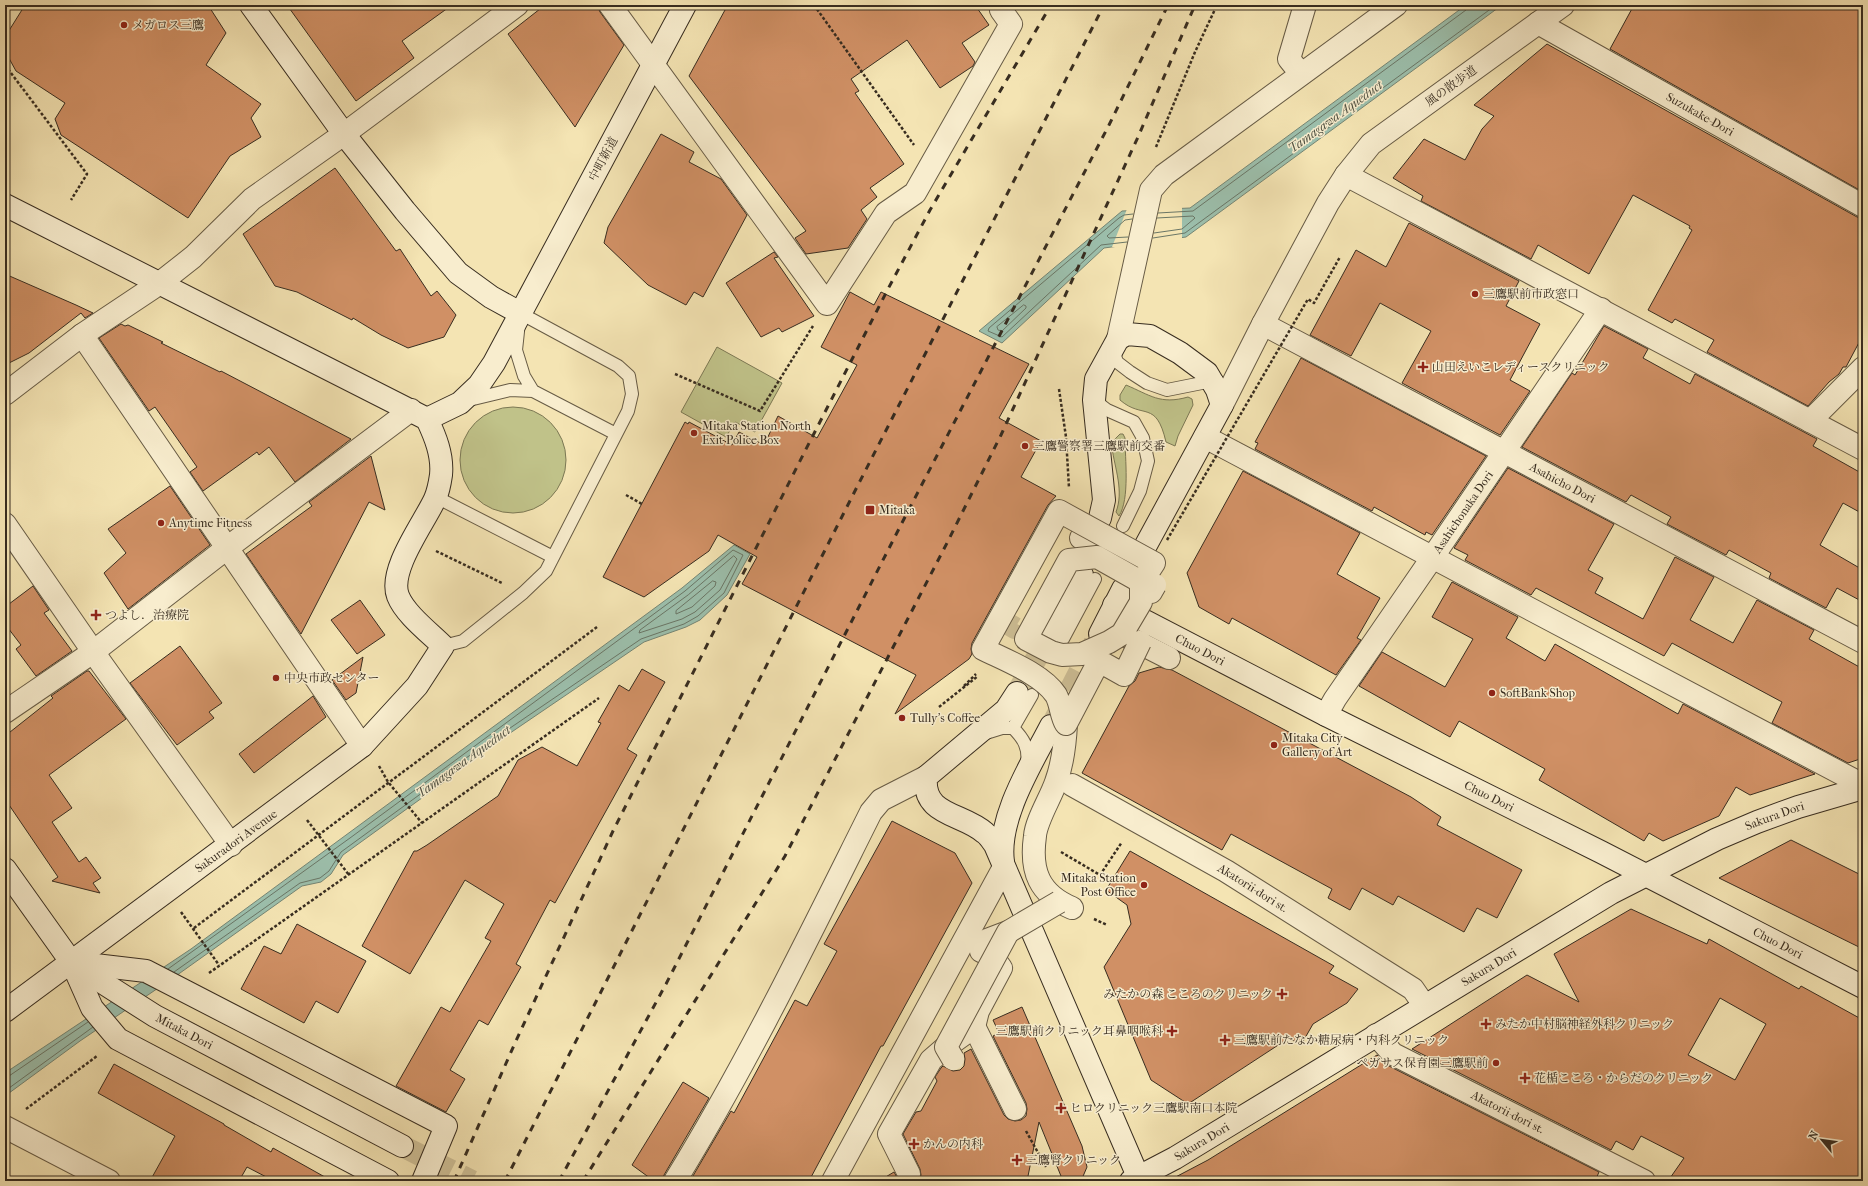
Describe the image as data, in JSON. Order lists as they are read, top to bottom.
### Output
{
  "streets": {
    "street": [
      "風の散歩道",
      "Suzukake-Dori",
      "中町新道",
      "Asahicho Dori",
      "Asahichonaka Dori",
      "Chuo Dori",
      "Sakura Dori",
      "Sakuradori Avenue",
      "Akatorii-dori st.",
      "Mitaka Dori"
    ]
  },
  "crossings": [
    ["風の散歩道", "Suzukake-Dori"],
    ["風の散歩道", "Asahicho Dori"],
    ["風の散歩道", "Chuo Dori"],
    ["Asahicho Dori", "Asahichonaka Dori"],
    ["Asahichonaka Dori", "Chuo Dori"],
    ["Chuo Dori", "Sakura Dori"],
    ["Sakura Dori", "Akatorii-dori st."],
    ["Sakuradori Avenue", "Mitaka Dori"]
  ],
  "water": ["Tamagawa Aqueduct"],
  "places": {
    "other": [
      "メガロス三鷹",
      "三鷹駅前市政窓口",
      "Mitaka Station North Exit Police Box",
      "三鷹警察署三鷹駅前交番",
      "Anytime Fitness",
      "中央市政センター",
      "SoftBank Shop",
      "Tully's Coffee",
      "Mitaka City Gallery of Art",
      "Mitaka Station Post Office",
      "ペガサス保育園三鷹駅前"
    ],
    "health": [
      "山田えいこレディースクリニック",
      "つよし．治療院",
      "みたかの森 こころのクリニック",
      "みたか中村脳神経外科クリニック",
      "三鷹駅前クリニック耳鼻咽喉科",
      "三鷹駅前たなか糖尿病・内科クリニック",
      "花楯こころ・からだのクリニック",
      "ヒロクリニック三鷹駅南口本院",
      "かんの内科",
      "三鷹腎クリニック"
    ],
    "transit": ["Mitaka"]
  },
  "north": "top left"
}
